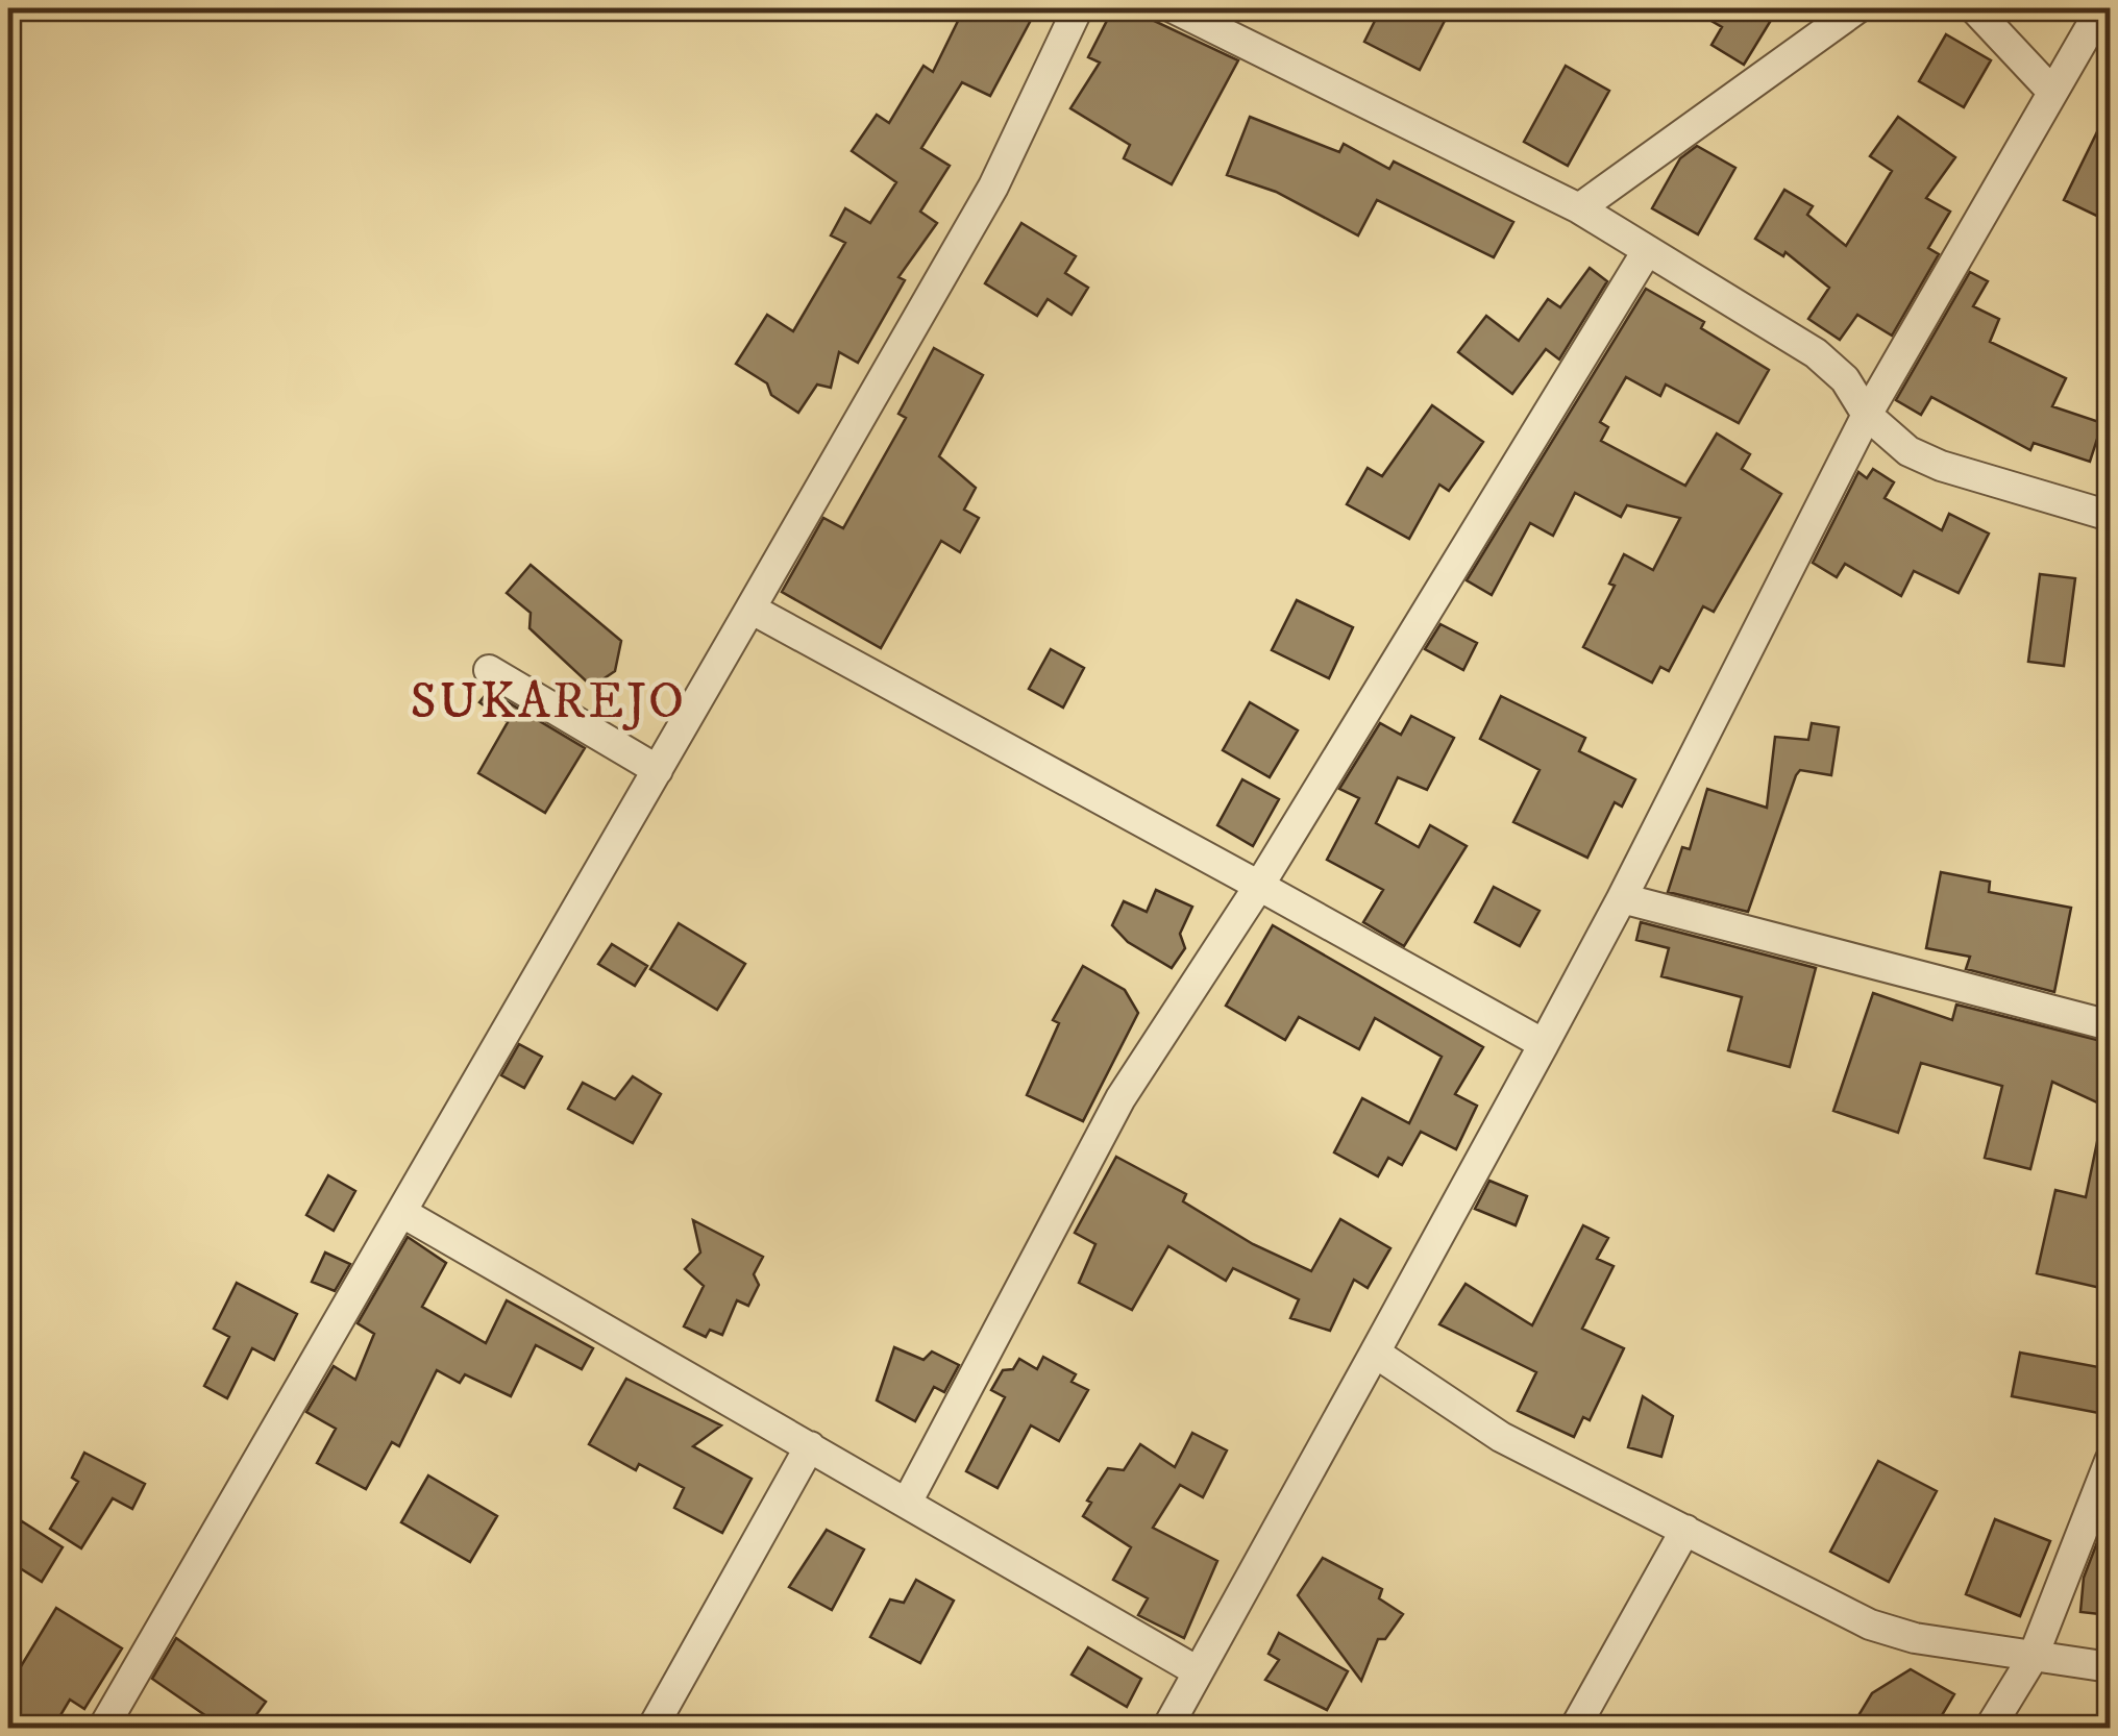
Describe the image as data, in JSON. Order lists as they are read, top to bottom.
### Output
{
  "districts": ["SUKAREJO"]
}
